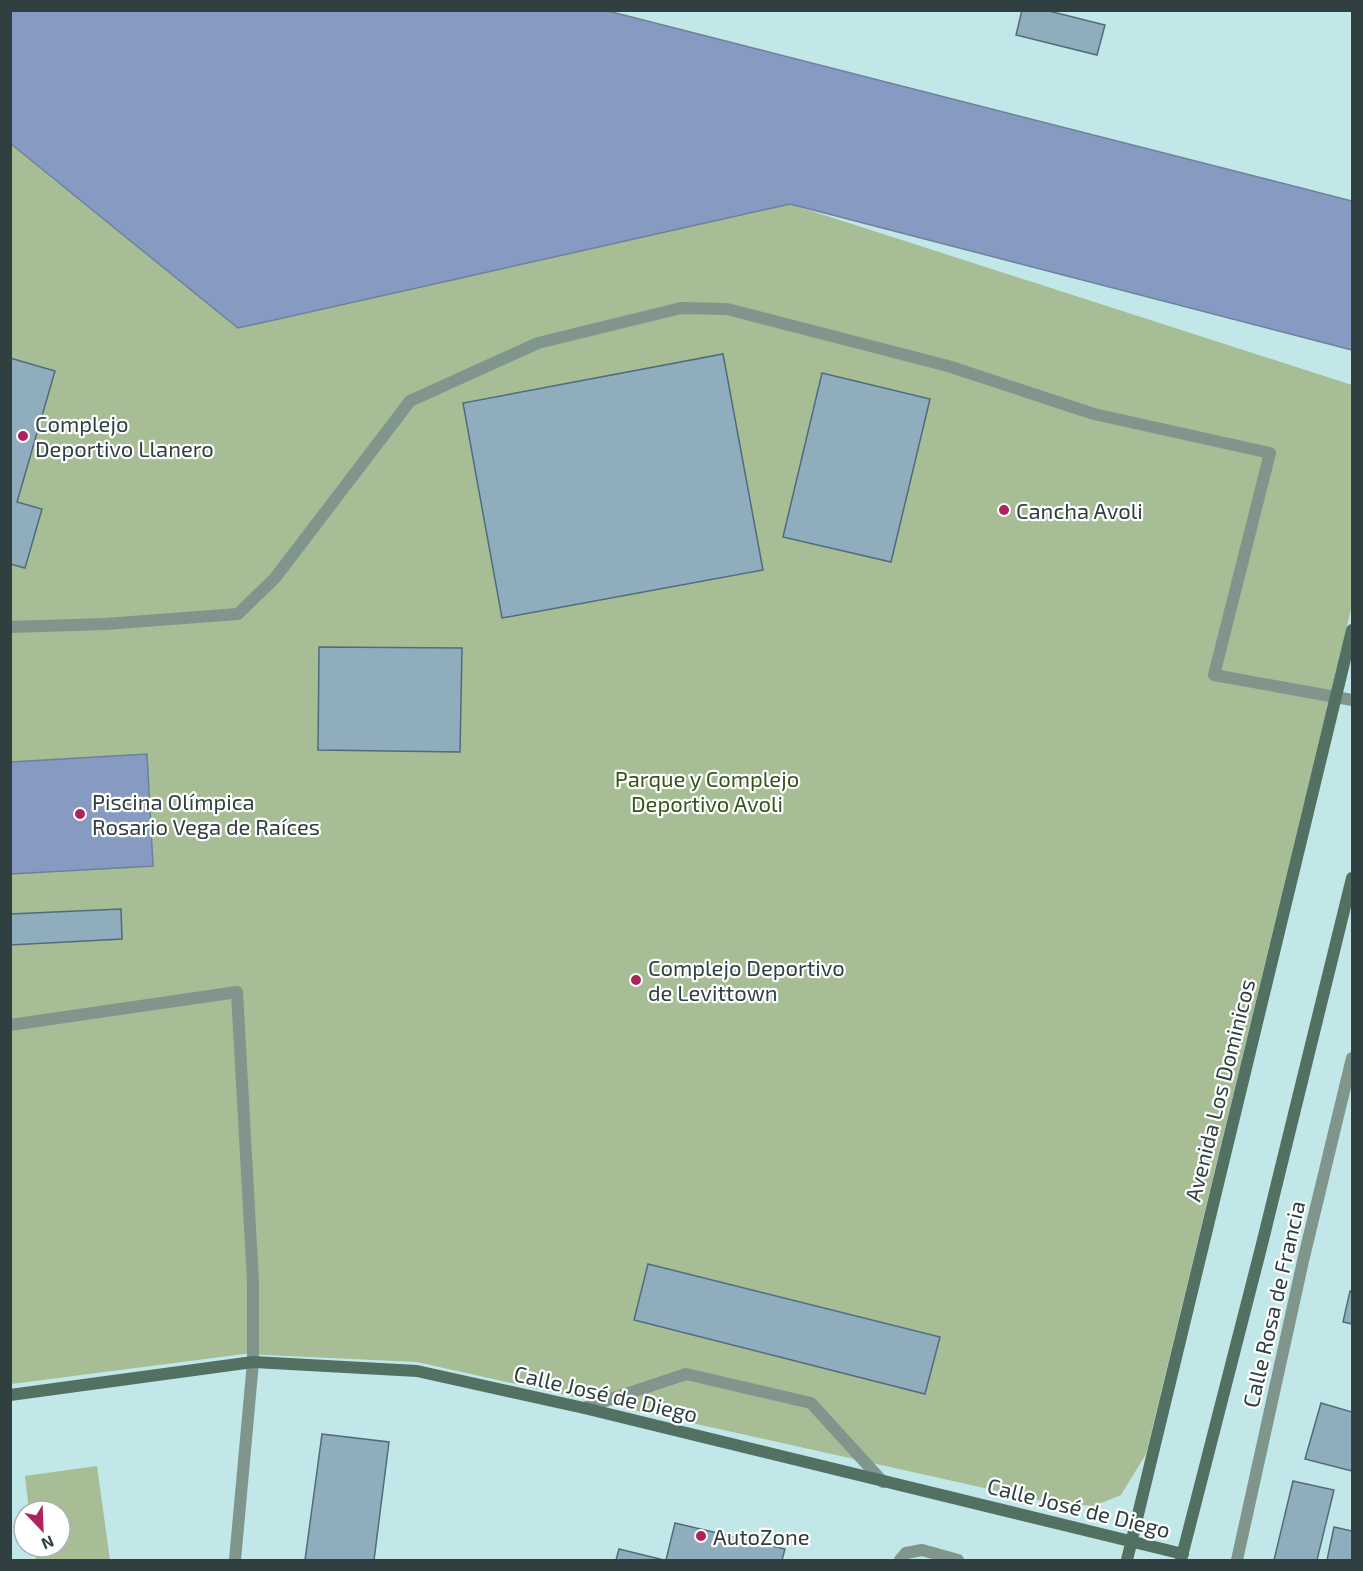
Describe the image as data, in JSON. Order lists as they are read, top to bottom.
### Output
{
  "streets": {
    "street": ["Avenida Los Dominicos", "Calle Rosa de Francia", "Calle José de Diego"]
  },
  "crossings": [
    ["Avenida Los Dominicos", "Calle José de Diego"]
  ],
  "parks": ["Parque y Complejo Deportivo Avoli"],
  "places": [
    "Complejo Deportivo Llanero",
    "Cancha Avoli",
    "Piscina Olímpica Rosario Vega de Raíces",
    "Complejo Deportivo de Levittown",
    "AutoZone"
  ],
  "north": "bottom right"
}
